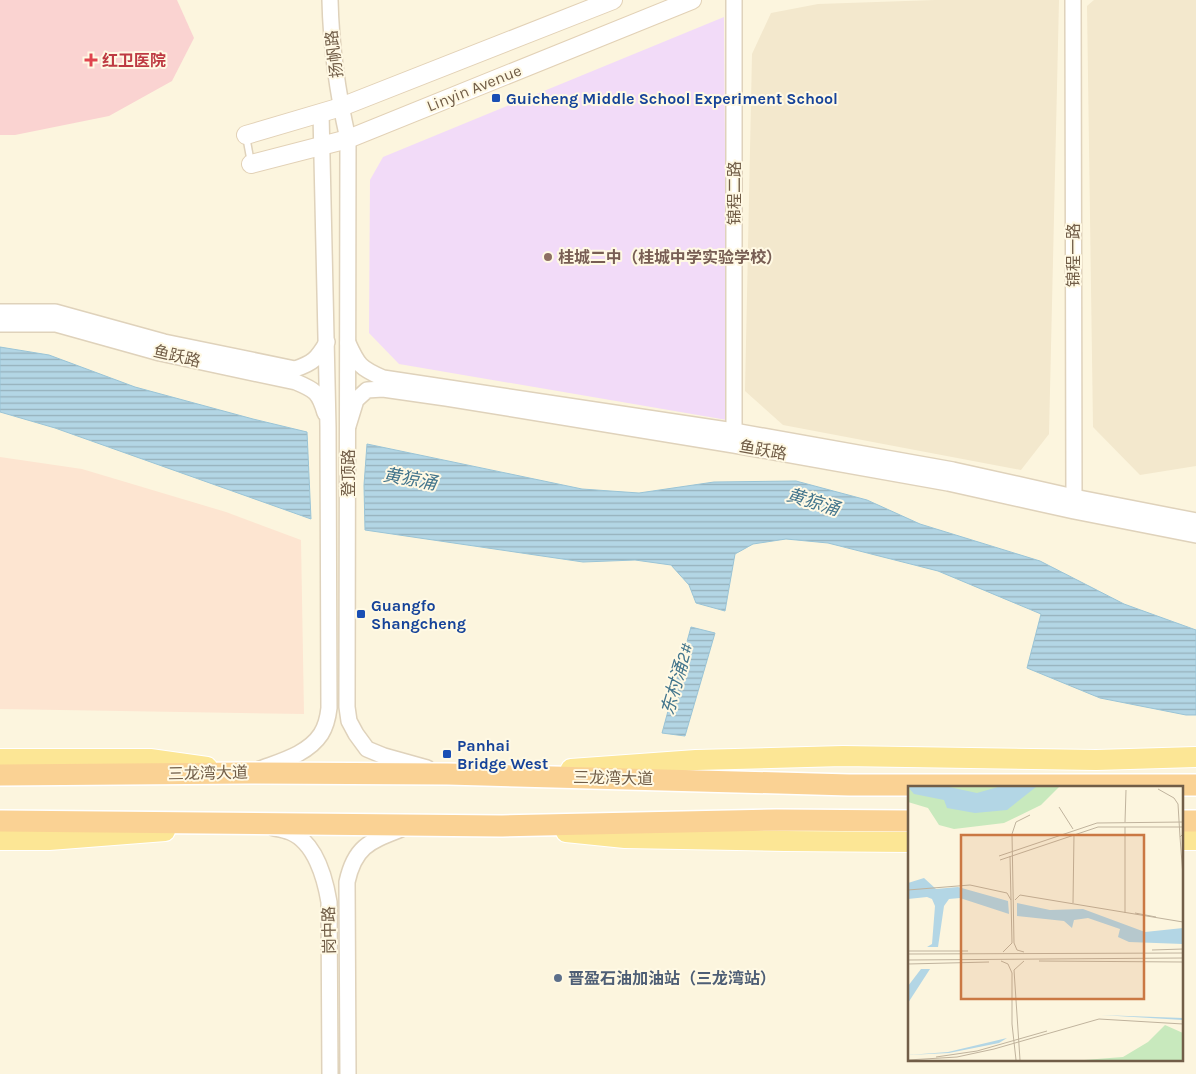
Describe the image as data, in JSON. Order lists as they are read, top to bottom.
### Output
{
  "streets": {
    "highway": ["三龙湾大道"],
    "main road": ["Linyin Avenue"],
    "street": [
      "扬帆路",
      "锦程二路",
      "锦程一路",
      "鱼跃路",
      "登顶路",
      "岗中路"
    ]
  },
  "crossings": [
    ["扬帆路", "Linyin Avenue"],
    ["扬帆路", "登顶路"],
    ["Linyin Avenue", "登顶路"],
    ["锦程二路", "鱼跃路"],
    ["锦程一路", "鱼跃路"],
    ["鱼跃路", "登顶路"],
    ["登顶路", "三龙湾大道"]
  ],
  "water": ["黄猄涌", "东村涌2#"],
  "places": {
    "health": ["红卫医院"],
    "transit": ["Guicheng Middle School Experiment School", "Guangfo Shangcheng", "Panhai Bridge West"],
    "other": ["桂城二中（桂城中学实验学校）", "晋盈石油加油站（三龙湾站）"]
  }
}
